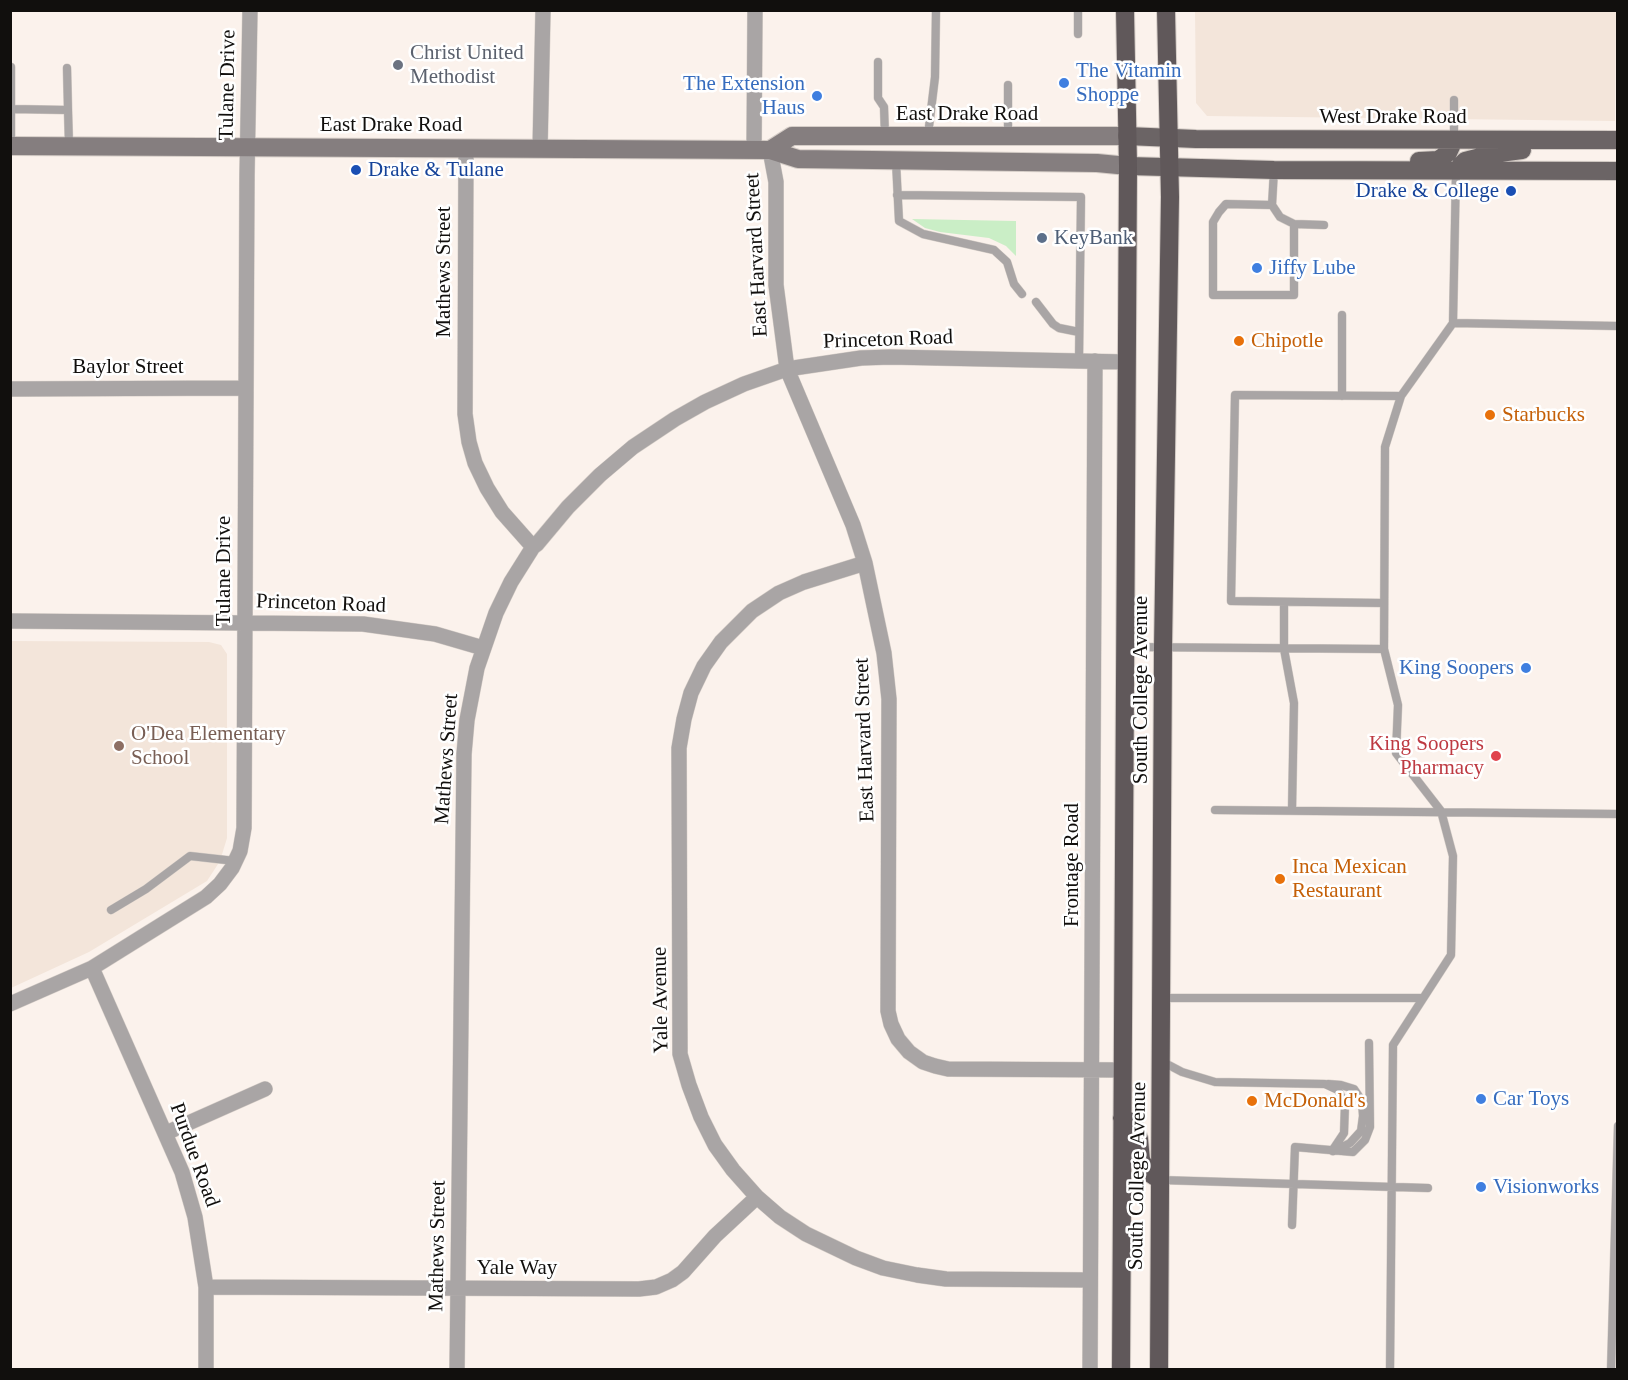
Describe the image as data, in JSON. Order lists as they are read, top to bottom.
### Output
{
  "streets": {
    "highway": ["South College Avenue"],
    "main road": ["East Drake Road", "West Drake Road"],
    "street": [
      "Tulane Drive",
      "East Harvard Street",
      "Mathews Street",
      "Princeton Road",
      "Baylor Street",
      "Frontage Road",
      "Yale Avenue",
      "Purdue Road",
      "Yale Way"
    ]
  },
  "crossings": [
    ["Tulane Drive", "East Drake Road"],
    ["Tulane Drive", "Princeton Road"],
    ["Tulane Drive", "Baylor Street"],
    ["Tulane Drive", "Purdue Road"],
    ["East Drake Road", "West Drake Road"],
    ["East Drake Road", "East Harvard Street"],
    ["East Drake Road", "Mathews Street"],
    ["East Drake Road", "South College Avenue"],
    ["West Drake Road", "South College Avenue"],
    ["East Harvard Street", "Princeton Road"],
    ["East Harvard Street", "South College Avenue"],
    ["East Harvard Street", "Frontage Road"],
    ["East Harvard Street", "Yale Avenue"],
    ["Mathews Street", "Princeton Road"],
    ["Mathews Street", "Yale Way"],
    ["Princeton Road", "South College Avenue"],
    ["Princeton Road", "Frontage Road"],
    ["Frontage Road", "Yale Avenue"],
    ["Yale Avenue", "Yale Way"],
    ["Purdue Road", "Yale Way"]
  ],
  "places": [
    "Christ United Methodist",
    "The Vitamin Shoppe",
    "The Extension Haus",
    "Drake & Tulane",
    "Drake & College",
    "KeyBank",
    "Jiffy Lube",
    "Chipotle",
    "Starbucks",
    "King Soopers",
    "O'Dea Elementary School",
    "King Soopers Pharmacy",
    "Inca Mexican Restaurant",
    "Car Toys",
    "McDonald's",
    "Visionworks"
  ]
}
